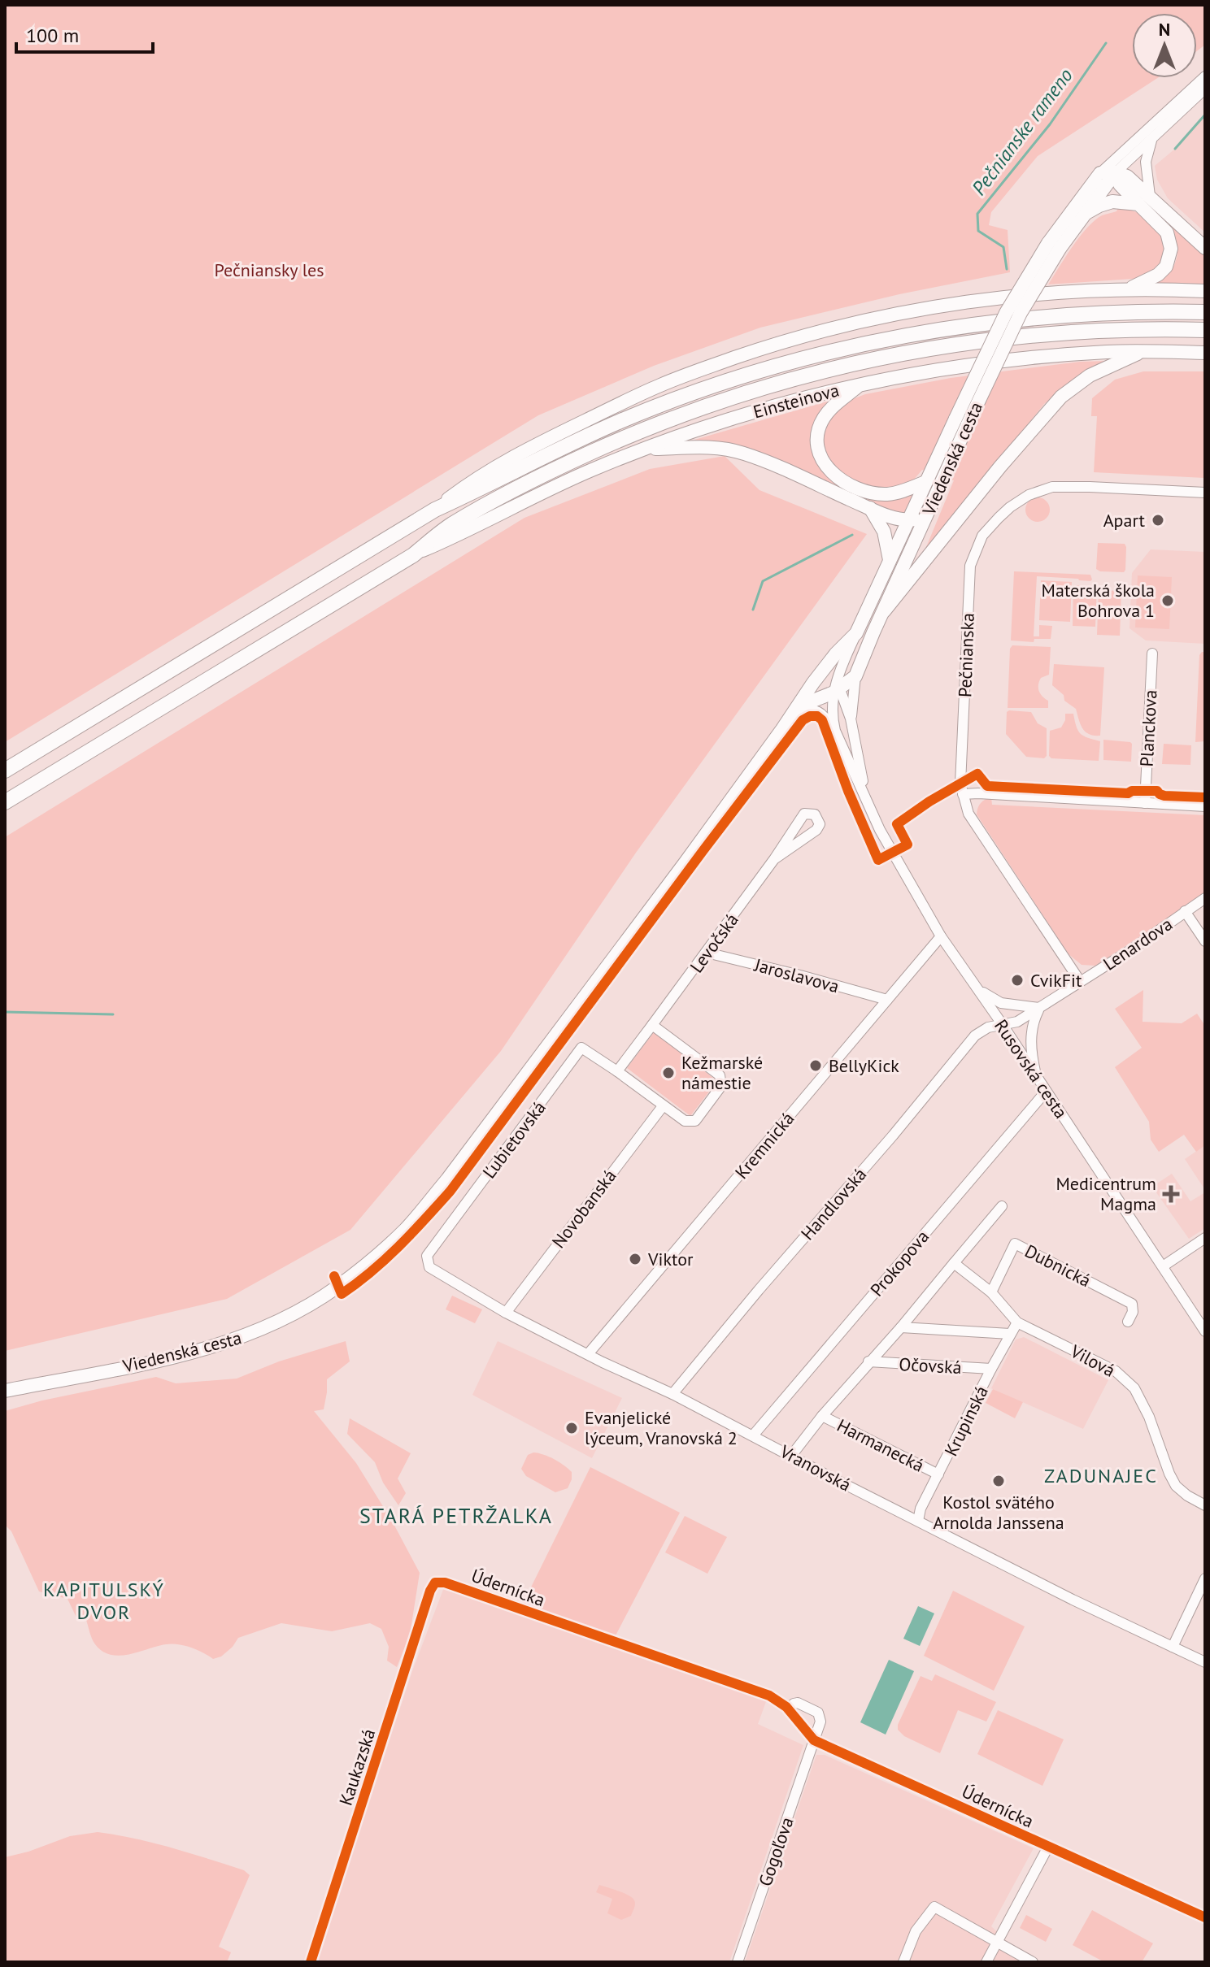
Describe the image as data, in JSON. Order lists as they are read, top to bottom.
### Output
{
  "streets": {
    "main road": ["Einsteinova", "Viedenská cesta"],
    "street": [
      "Pečnianska",
      "Planckova",
      "Levočská",
      "Lenardova",
      "Jaroslavova",
      "Rusovská cesta",
      "Ľubietovská",
      "Kremnická",
      "Handlovská",
      "Novobanská",
      "Prokopova",
      "Dubnická",
      "Vilová",
      "Očovská",
      "Krupinská",
      "Harmanecká",
      "Vranovská",
      "Údernícka",
      "Kaukazská",
      "Gogoľova"
    ]
  },
  "crossings": [
    ["Viedenská cesta", "Rusovská cesta"],
    ["Pečnianska", "Lenardova"],
    ["Levočská", "Jaroslavova"],
    ["Lenardova", "Rusovská cesta"],
    ["Lenardova", "Handlovská"],
    ["Jaroslavova", "Kremnická"],
    ["Rusovská cesta", "Kremnická"],
    ["Rusovská cesta", "Handlovská"],
    ["Rusovská cesta", "Prokopova"],
    ["Ľubietovská", "Vranovská"],
    ["Kremnická", "Vranovská"],
    ["Handlovská", "Vranovská"],
    ["Novobanská", "Vranovská"],
    ["Prokopova", "Vranovská"],
    ["Dubnická", "Vilová"],
    ["Vilová", "Očovská"],
    ["Vilová", "Krupinská"],
    ["Očovská", "Krupinská"],
    ["Očovská", "Harmanecká"],
    ["Očovská", "Vranovská"],
    ["Krupinská", "Harmanecká"],
    ["Krupinská", "Vranovská"],
    ["Údernícka", "Kaukazská"],
    ["Údernícka", "Gogoľova"]
  ],
  "districts": ["ZADUNAJEC", "STARÁ PETRŽALKA", "KAPITULSKÝ DVOR"],
  "water": ["Pečnianske rameno"],
  "parks": ["Pečniansky les"],
  "places": {
    "other": [
      "Apart",
      "Materská škola Bohrova 1",
      "CvikFit",
      "BellyKick",
      "Kežmarské námestie",
      "Viktor",
      "Evanjelické lýceum, Vranovská 2",
      "Kostol svätého Arnolda Janssena"
    ],
    "health": ["Medicentrum Magma"]
  },
  "scale_bar": "100 m",
  "north": "top"
}
